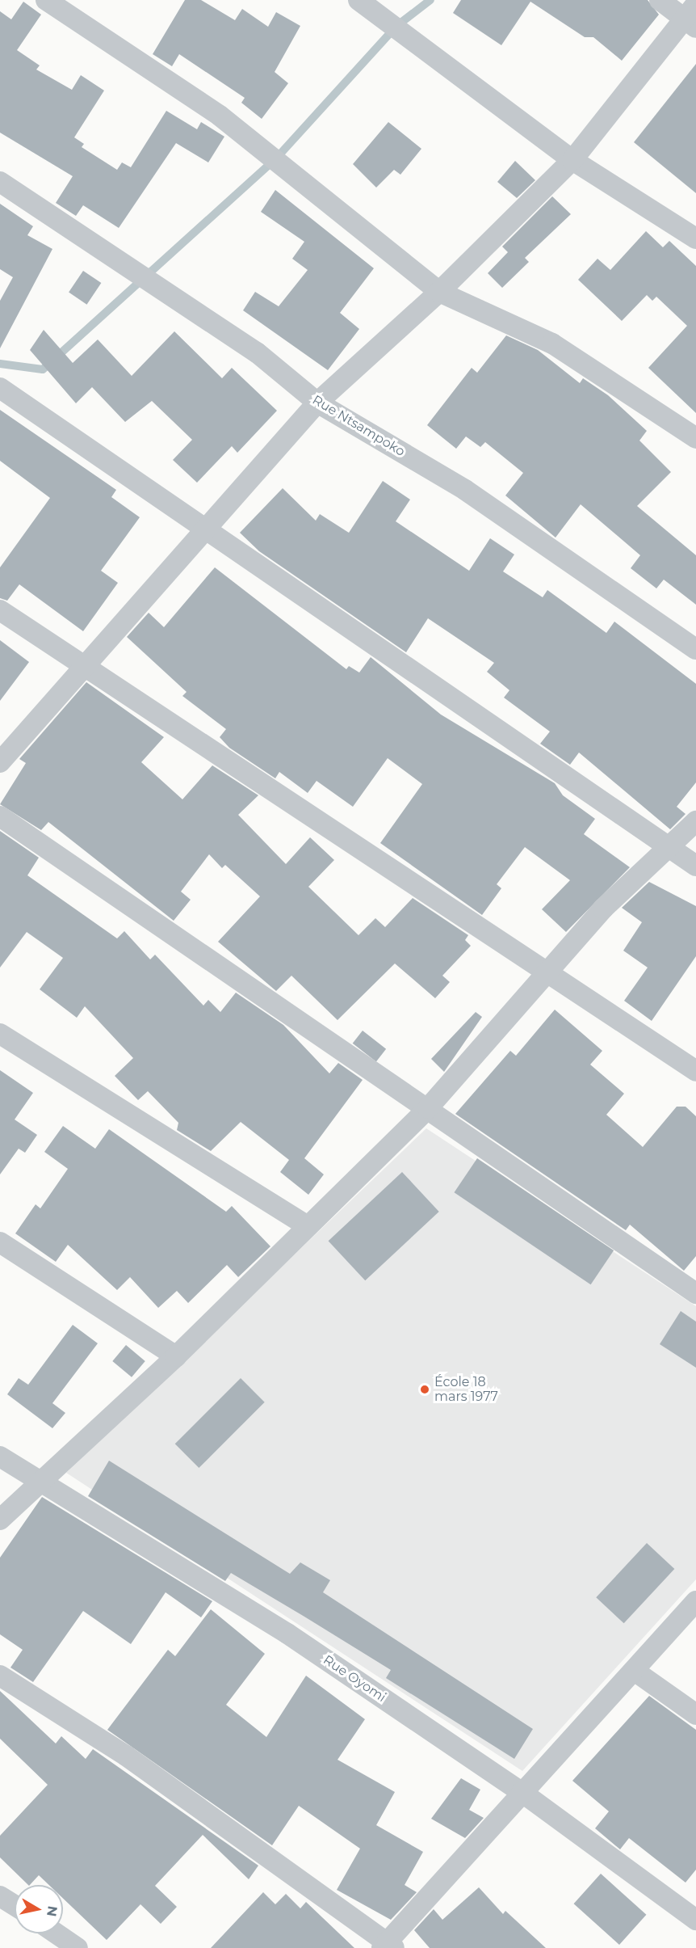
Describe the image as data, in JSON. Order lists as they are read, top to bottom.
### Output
{
  "streets": {
    "street": ["Rue Ntsampoko", "Rue Oyomi"]
  },
  "places": ["École 18 mars 1977"],
  "north": "right"
}
